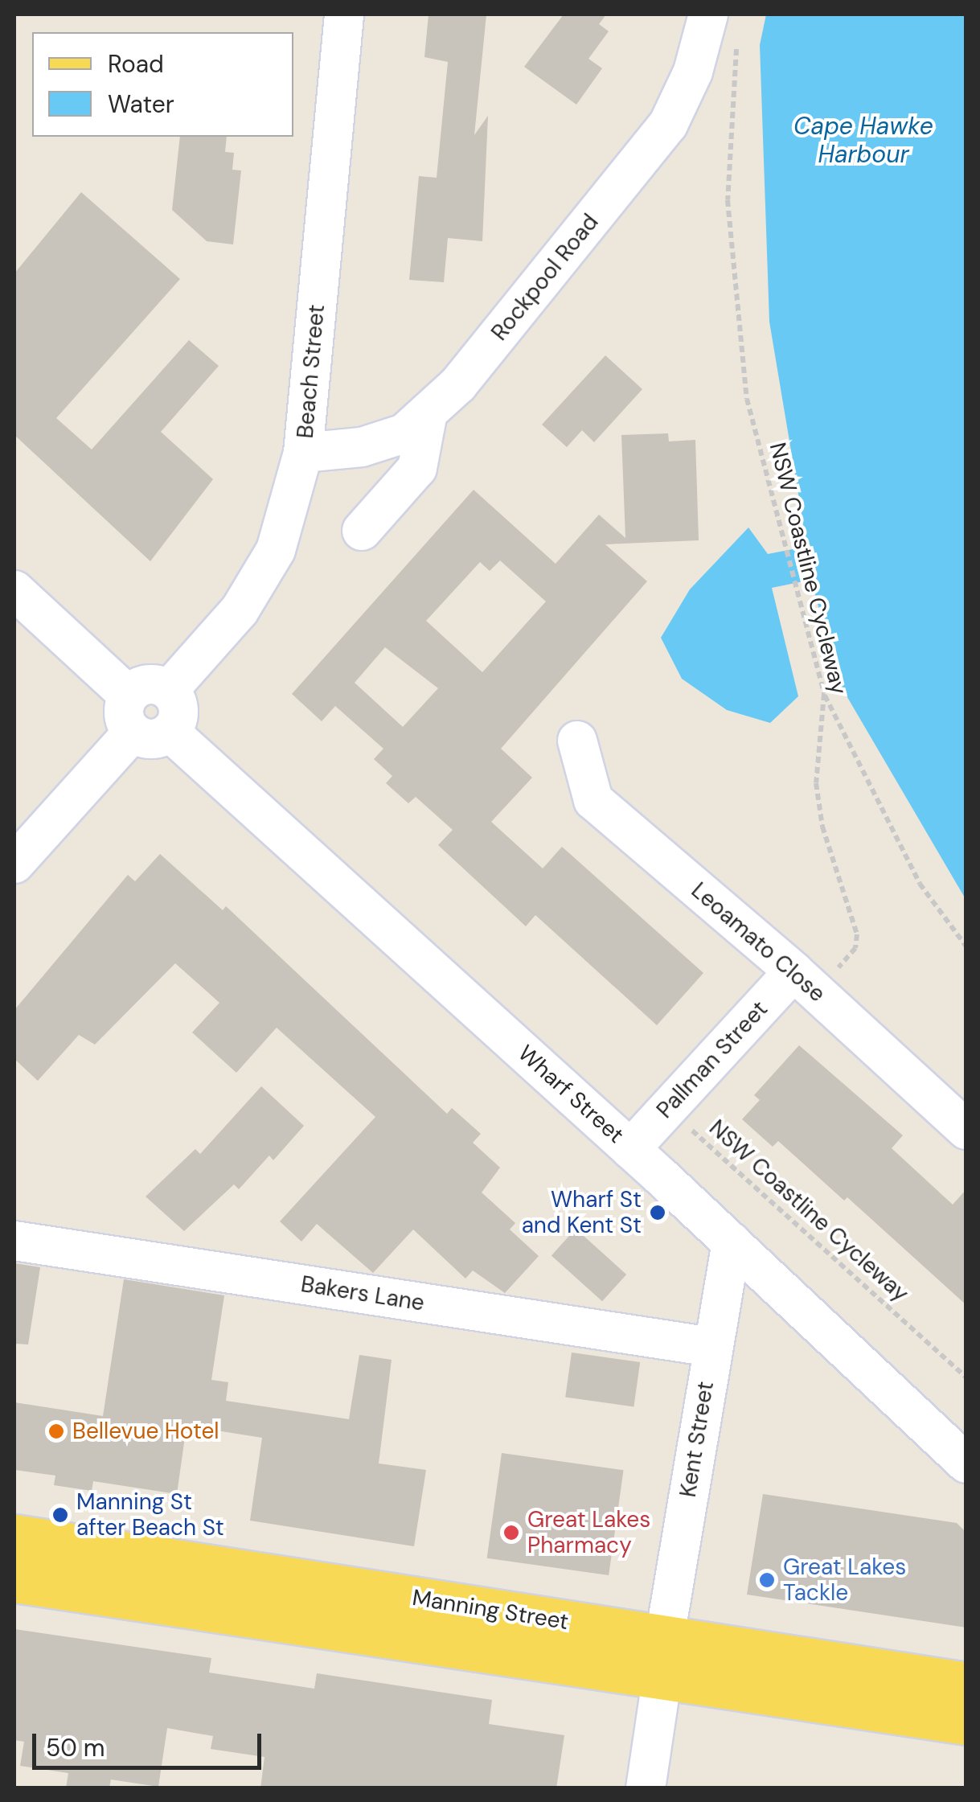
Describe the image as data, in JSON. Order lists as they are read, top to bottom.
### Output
{
  "streets": {
    "main road": ["Manning Street"],
    "street": [
      "Rockpool Road",
      "Beach Street",
      "Leoamato Close",
      "Pallman Street",
      "Wharf Street",
      "Bakers Lane",
      "Kent Street"
    ],
    "path": ["NSW Coastline Cycleway"]
  },
  "crossings": [
    ["Rockpool Road", "Beach Street"],
    ["Beach Street", "Wharf Street"],
    ["NSW Coastline Cycleway", "Leoamato Close"],
    ["NSW Coastline Cycleway", "Pallman Street"],
    ["Leoamato Close", "Pallman Street"],
    ["Pallman Street", "Wharf Street"],
    ["Wharf Street", "Kent Street"],
    ["Bakers Lane", "Kent Street"],
    ["Kent Street", "Manning Street"]
  ],
  "water": ["Cape Hawke Harbour"],
  "places": [
    "Wharf St and Kent St",
    "Bellevue Hotel",
    "Manning St after Beach St",
    "Great Lakes Pharmacy",
    "Great Lakes Tackle"
  ],
  "legend": ["Road", "Water"],
  "scale_bar": "50 m"
}
